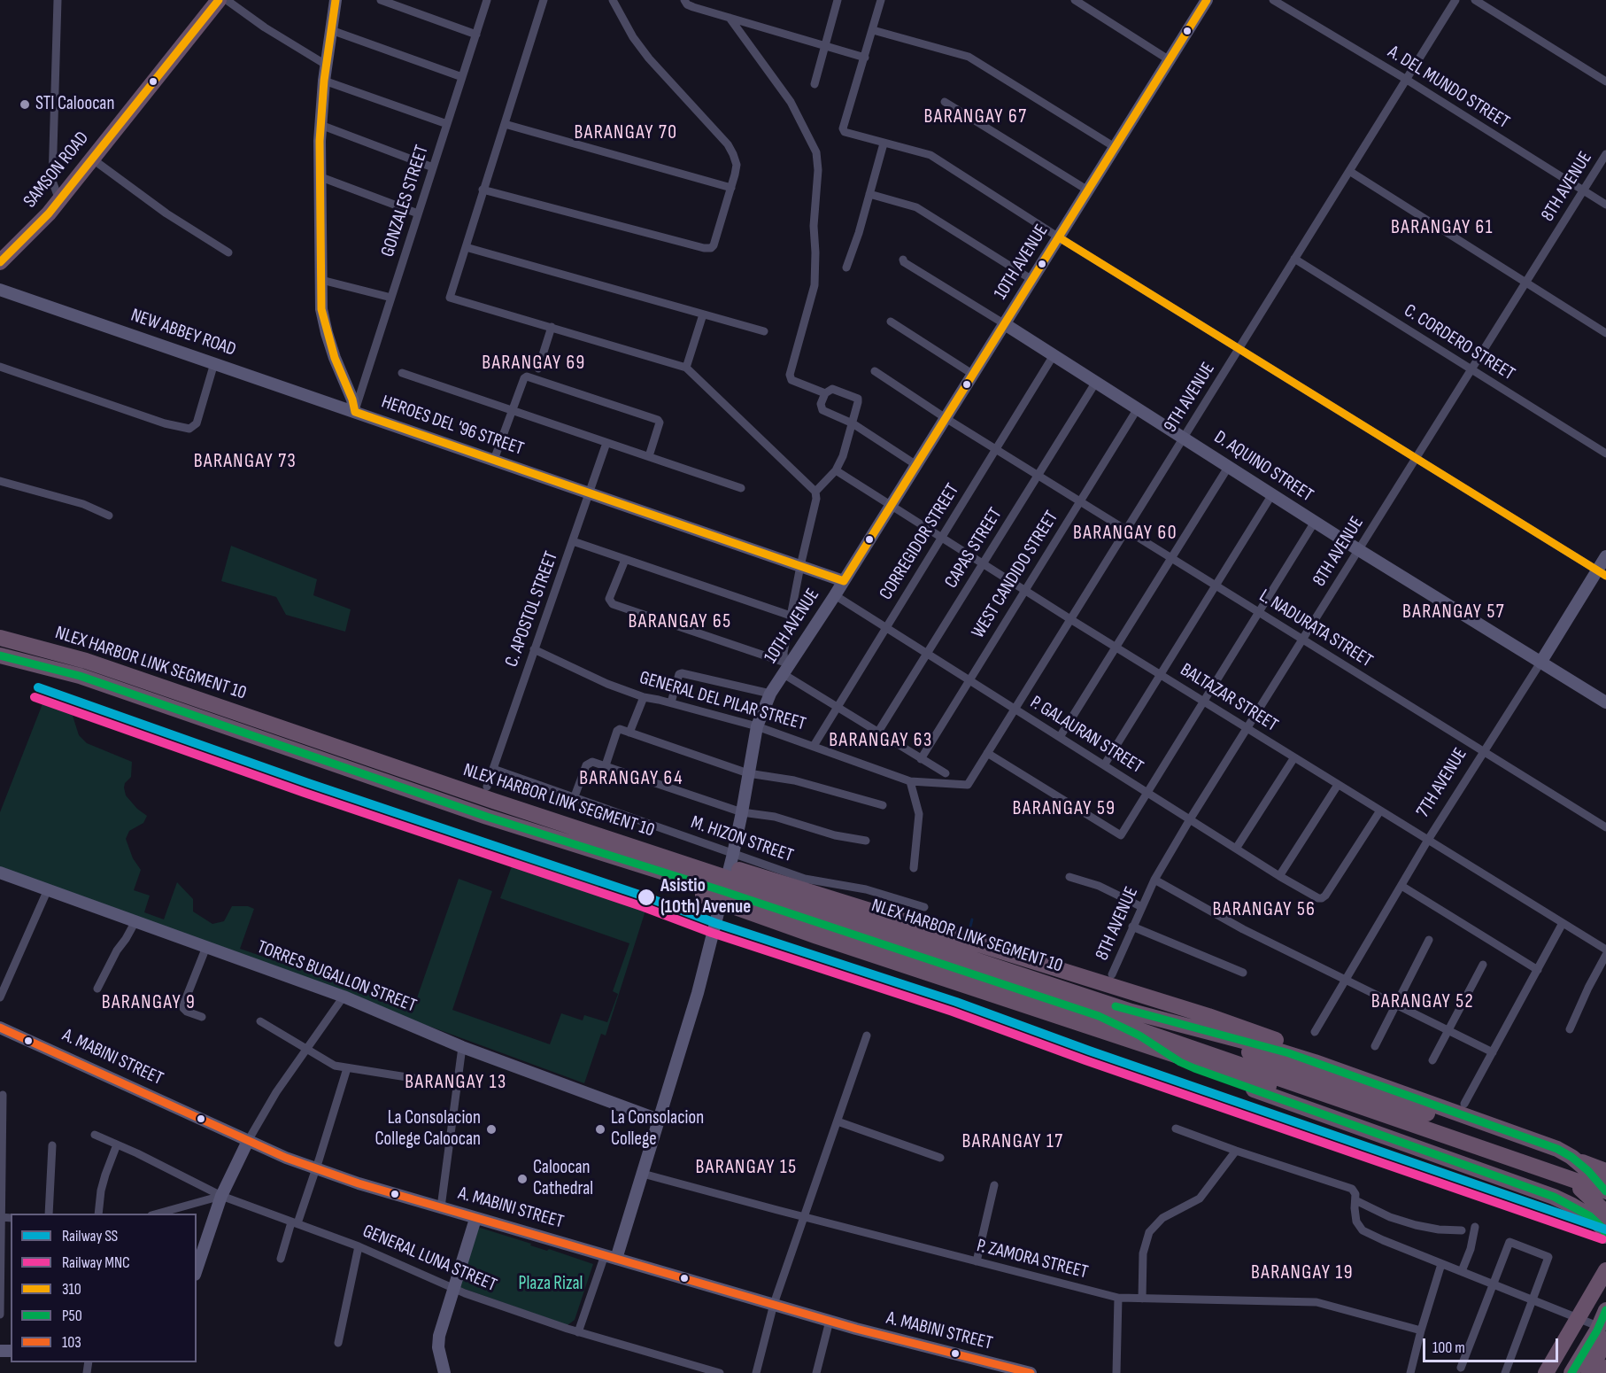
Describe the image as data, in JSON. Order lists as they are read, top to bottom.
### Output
{
  "streets": {
    "highway": ["SAMSON ROAD", "NLEX HARBOR LINK SEGMENT 10"],
    "street": [
      "A. DEL MUNDO STREET",
      "8TH AVENUE",
      "GONZALES STREET",
      "10TH AVENUE",
      "NEW ABBEY ROAD",
      "C. CORDERO STREET",
      "9TH AVENUE",
      "HEROES DEL '96 STREET",
      "D. AQUINO STREET",
      "CORREGIDOR STREET",
      "CAPAS STREET",
      "WEST CANDIDO STREET",
      "C. APOSTOL STREET",
      "L. NADURATA STREET",
      "BALTAZAR STREET",
      "GENERAL DEL PILAR STREET",
      "P. GALAURAN STREET",
      "7TH AVENUE",
      "M. HIZON STREET",
      "TORRES BUGALLON STREET",
      "A. MABINI STREET",
      "GENERAL LUNA STREET",
      "P. ZAMORA STREET"
    ]
  },
  "crossings": [
    ["A. DEL MUNDO STREET", "8TH AVENUE"],
    ["A. DEL MUNDO STREET", "9TH AVENUE"],
    ["8TH AVENUE", "C. CORDERO STREET"],
    ["8TH AVENUE", "D. AQUINO STREET"],
    ["8TH AVENUE", "L. NADURATA STREET"],
    ["8TH AVENUE", "BALTAZAR STREET"],
    ["8TH AVENUE", "P. GALAURAN STREET"],
    ["GONZALES STREET", "NEW ABBEY ROAD"],
    ["GONZALES STREET", "HEROES DEL '96 STREET"],
    ["10TH AVENUE", "HEROES DEL '96 STREET"],
    ["10TH AVENUE", "D. AQUINO STREET"],
    ["10TH AVENUE", "L. NADURATA STREET"],
    ["10TH AVENUE", "BALTAZAR STREET"],
    ["10TH AVENUE", "GENERAL DEL PILAR STREET"],
    ["10TH AVENUE", "P. GALAURAN STREET"],
    ["10TH AVENUE", "M. HIZON STREET"],
    ["10TH AVENUE", "TORRES BUGALLON STREET"],
    ["10TH AVENUE", "A. MABINI STREET"],
    ["10TH AVENUE", "P. ZAMORA STREET"],
    ["NEW ABBEY ROAD", "HEROES DEL '96 STREET"],
    ["C. CORDERO STREET", "9TH AVENUE"],
    ["9TH AVENUE", "D. AQUINO STREET"],
    ["9TH AVENUE", "L. NADURATA STREET"],
    ["9TH AVENUE", "BALTAZAR STREET"],
    ["9TH AVENUE", "GENERAL DEL PILAR STREET"],
    ["9TH AVENUE", "P. GALAURAN STREET"],
    ["HEROES DEL '96 STREET", "C. APOSTOL STREET"],
    ["D. AQUINO STREET", "CORREGIDOR STREET"],
    ["D. AQUINO STREET", "CAPAS STREET"],
    ["D. AQUINO STREET", "WEST CANDIDO STREET"],
    ["D. AQUINO STREET", "7TH AVENUE"],
    ["CORREGIDOR STREET", "L. NADURATA STREET"],
    ["CORREGIDOR STREET", "BALTAZAR STREET"],
    ["CORREGIDOR STREET", "GENERAL DEL PILAR STREET"],
    ["CORREGIDOR STREET", "P. GALAURAN STREET"],
    ["CAPAS STREET", "L. NADURATA STREET"],
    ["CAPAS STREET", "BALTAZAR STREET"],
    ["CAPAS STREET", "P. GALAURAN STREET"],
    ["WEST CANDIDO STREET", "L. NADURATA STREET"],
    ["WEST CANDIDO STREET", "BALTAZAR STREET"],
    ["WEST CANDIDO STREET", "P. GALAURAN STREET"],
    ["C. APOSTOL STREET", "NLEX HARBOR LINK SEGMENT 10"],
    ["C. APOSTOL STREET", "GENERAL DEL PILAR STREET"],
    ["C. APOSTOL STREET", "M. HIZON STREET"],
    ["L. NADURATA STREET", "7TH AVENUE"],
    ["BALTAZAR STREET", "P. GALAURAN STREET"],
    ["BALTAZAR STREET", "7TH AVENUE"]
  ],
  "districts": [
    "BARANGAY 67",
    "BARANGAY 70",
    "BARANGAY 61",
    "BARANGAY 69",
    "BARANGAY 73",
    "BARANGAY 60",
    "BARANGAY 57",
    "BARANGAY 65",
    "BARANGAY 63",
    "BARANGAY 64",
    "BARANGAY 59",
    "BARANGAY 56",
    "BARANGAY 52",
    "BARANGAY 9",
    "BARANGAY 13",
    "BARANGAY 17",
    "BARANGAY 15",
    "BARANGAY 19"
  ],
  "parks": ["Plaza Rizal"],
  "places": [
    "STI Caloocan",
    "Asistio (10th) Avenue",
    "La Consolacion College Caloocan",
    "La Consolacion College",
    "Caloocan Cathedral"
  ],
  "lines": [
    "transit line 310",
    "transit line P50",
    "rail line SS",
    "rail line MNC",
    "transit line 103"
  ],
  "legend": [
    "Railway SS",
    "Railway MNC",
    "310",
    "P50",
    "103"
  ],
  "scale_bar": "100 m"
}
